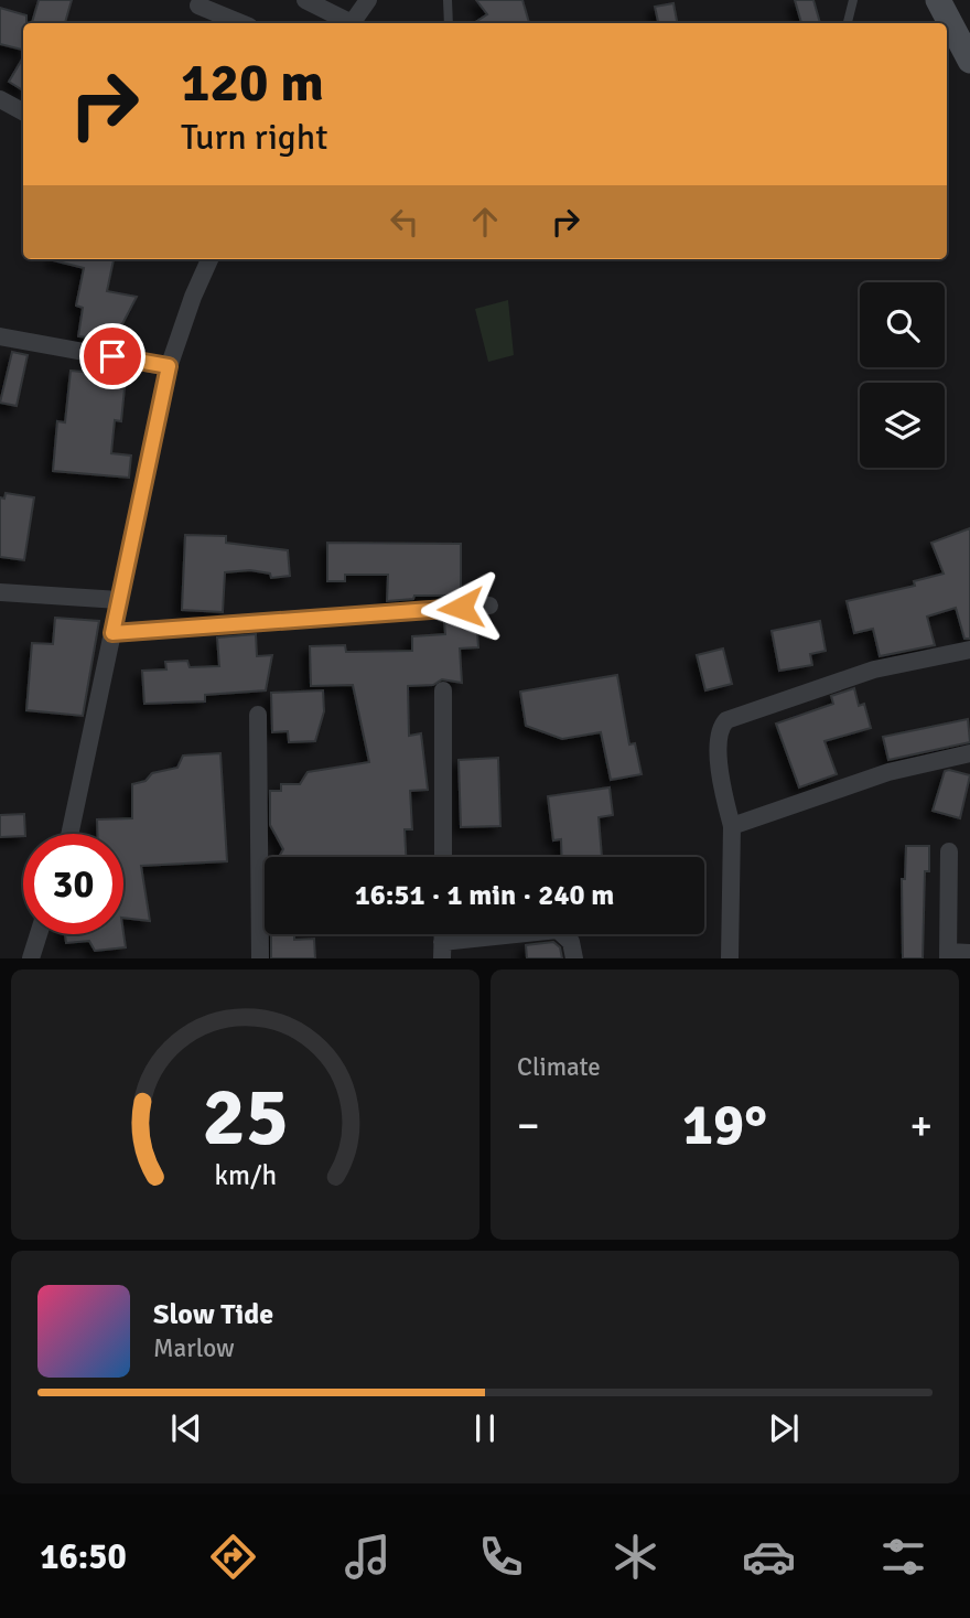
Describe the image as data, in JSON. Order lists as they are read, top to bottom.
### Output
{
  "page": {
    "turn": ["120 m", "Turn right"],
    "limit": "30",
    "trip": "16:51 · 1 min · 240 m",
    "tile": "Climate",
    "heat": ["−", "19°", "+"],
    "song": ["Slow Tide", "Marlow"],
    "tabs": "16:50",
    "gauge": ["25", "km/h"]
  }
}
